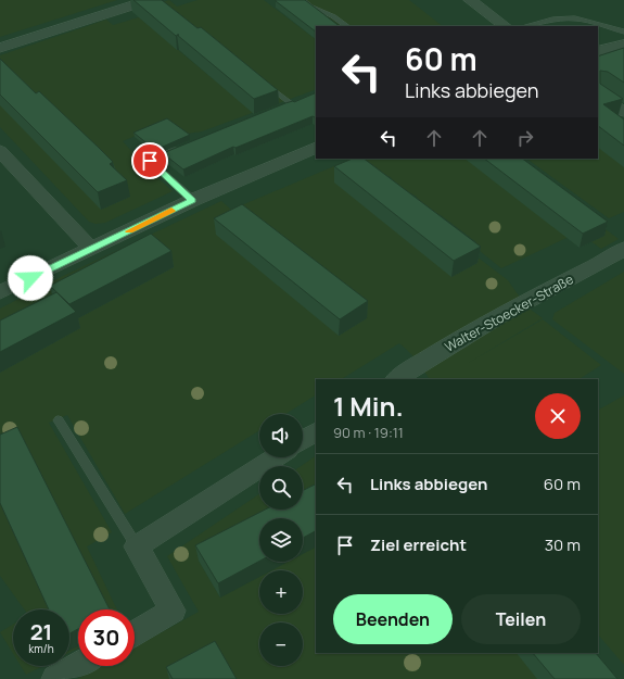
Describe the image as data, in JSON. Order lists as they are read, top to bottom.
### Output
{
  "streets": {
    "street": ["Walter-Stoecker-Straße"]
  },
  "page": {
    "turn": ["60 m", "Links abbiegen"],
    "heading": ["1 Min.", "90 m · 19:11"],
    "map_buttons": ["+", "−"],
    "list": [
      {
        "name": "Links abbiegen",
        "value": "60 m"
      },
      {
        "name": "Ziel erreicht",
        "value": "30 m"
      }
    ],
    "buttons": ["Beenden", "Teilen"],
    "speed": "21 km/h",
    "limit": "30"
  }
}
